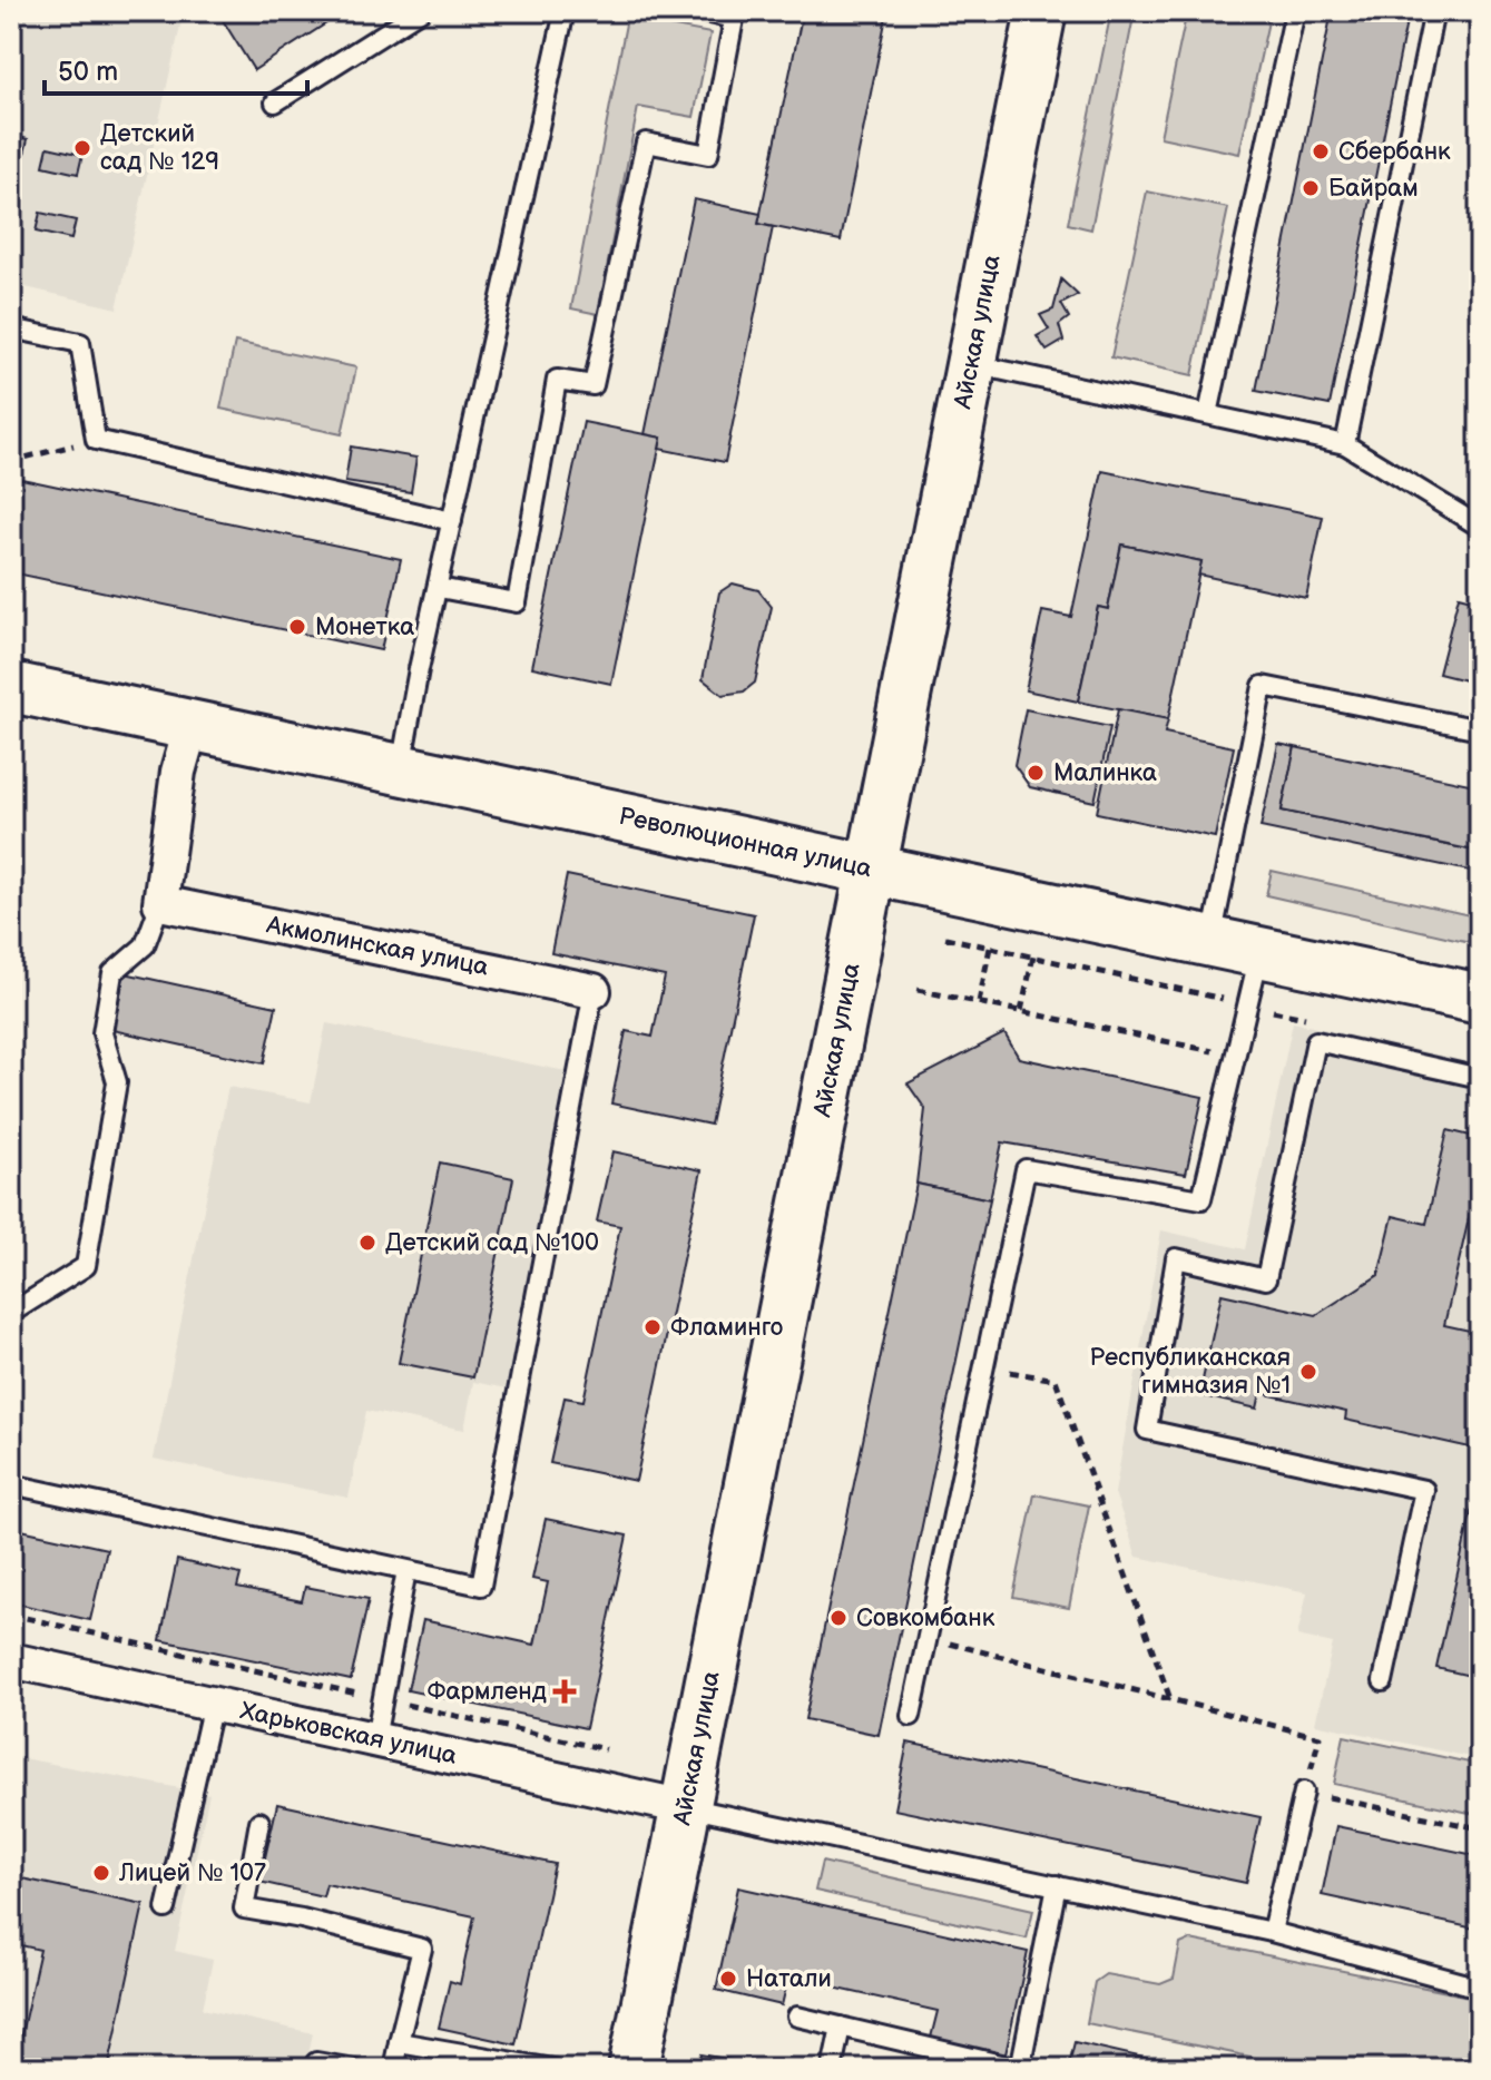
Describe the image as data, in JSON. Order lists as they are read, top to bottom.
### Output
{
  "streets": {
    "main road": ["Айская улица", "Революционная улица"],
    "street": ["Акмолинская улица", "Харьковская улица"]
  },
  "crossings": [
    ["Айская улица", "Революционная улица"],
    ["Айская улица", "Харьковская улица"]
  ],
  "places": {
    "other": [
      "Детский сад № 129",
      "Сбербанк",
      "Байрам",
      "Монетка",
      "Малинка",
      "Детский сад №100",
      "Фламинго",
      "Республиканская гимназия №1",
      "Совкомбанк",
      "Лицей № 107",
      "Натали"
    ],
    "health": ["Фармленд"]
  },
  "scale_bar": "50 m"
}
